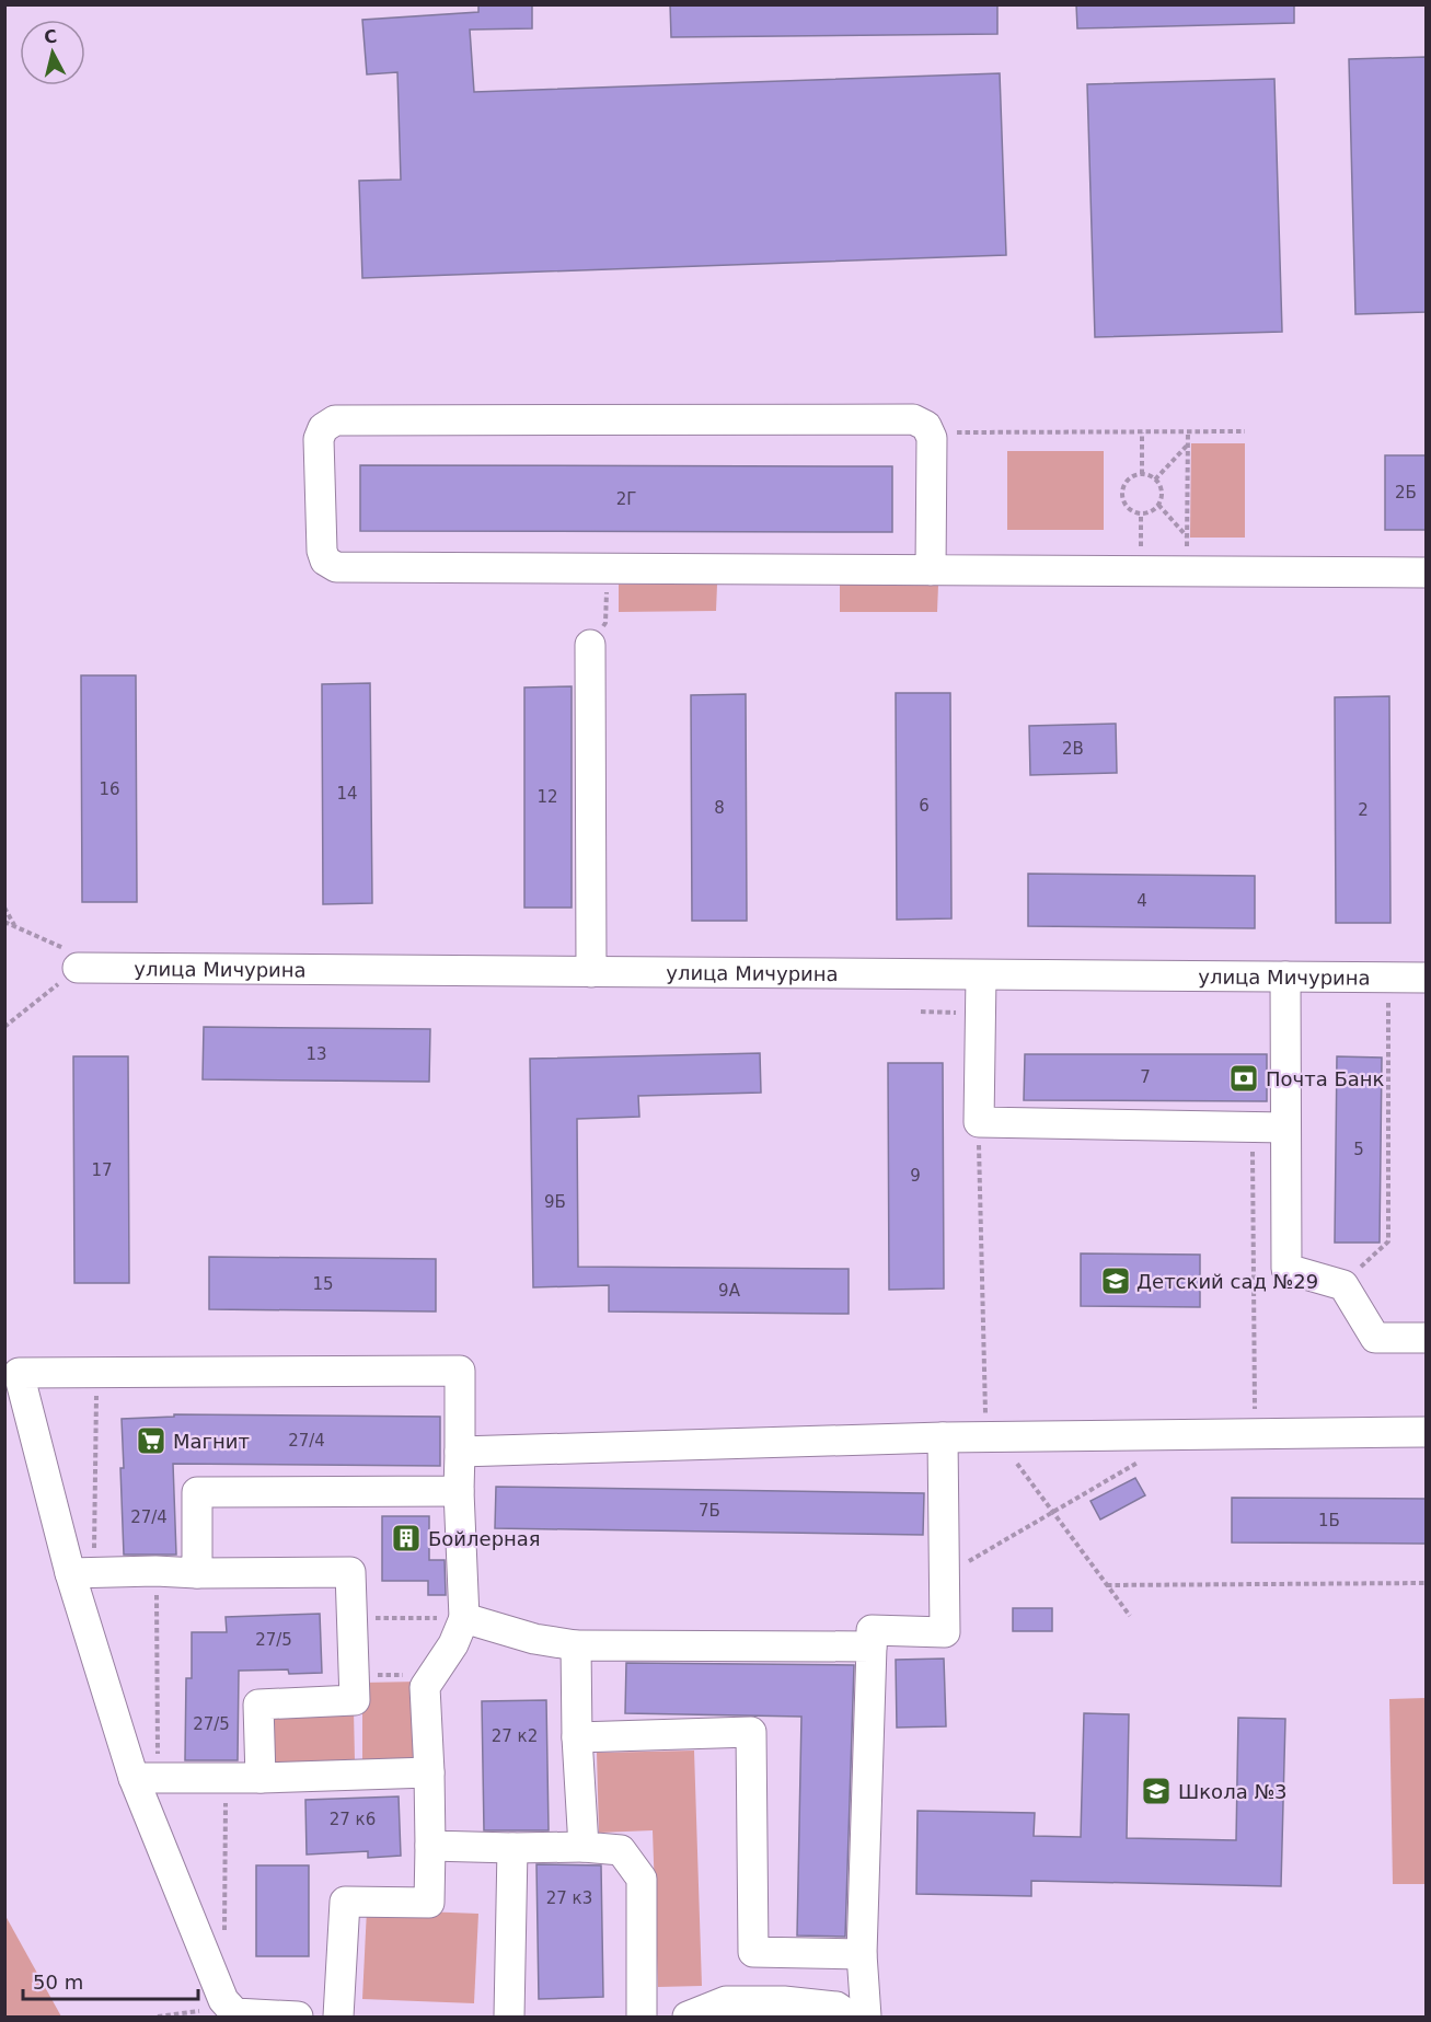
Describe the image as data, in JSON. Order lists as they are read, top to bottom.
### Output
{
  "streets": {
    "street": ["улица Мичурина"]
  },
  "places": {
    "bank": ["Почта Банк"],
    "school or university": ["Детский сад №29", "Школа №3"],
    "supermarket": ["Магнит"],
    "building": ["Бойлерная"]
  },
  "house_numbers": [
    "2Б",
    "2Г",
    "2В",
    "16",
    "14",
    "12",
    "6",
    "8",
    "2",
    "4",
    "13",
    "7",
    "5",
    "17",
    "9",
    "9Б",
    "15",
    "9А",
    "27/4",
    "7Б",
    "27/4",
    "1Б",
    "27/5",
    "27/5",
    "27 к2",
    "27 к6",
    "27 к3"
  ],
  "scale_bar": "50 m",
  "north": "top"
}
